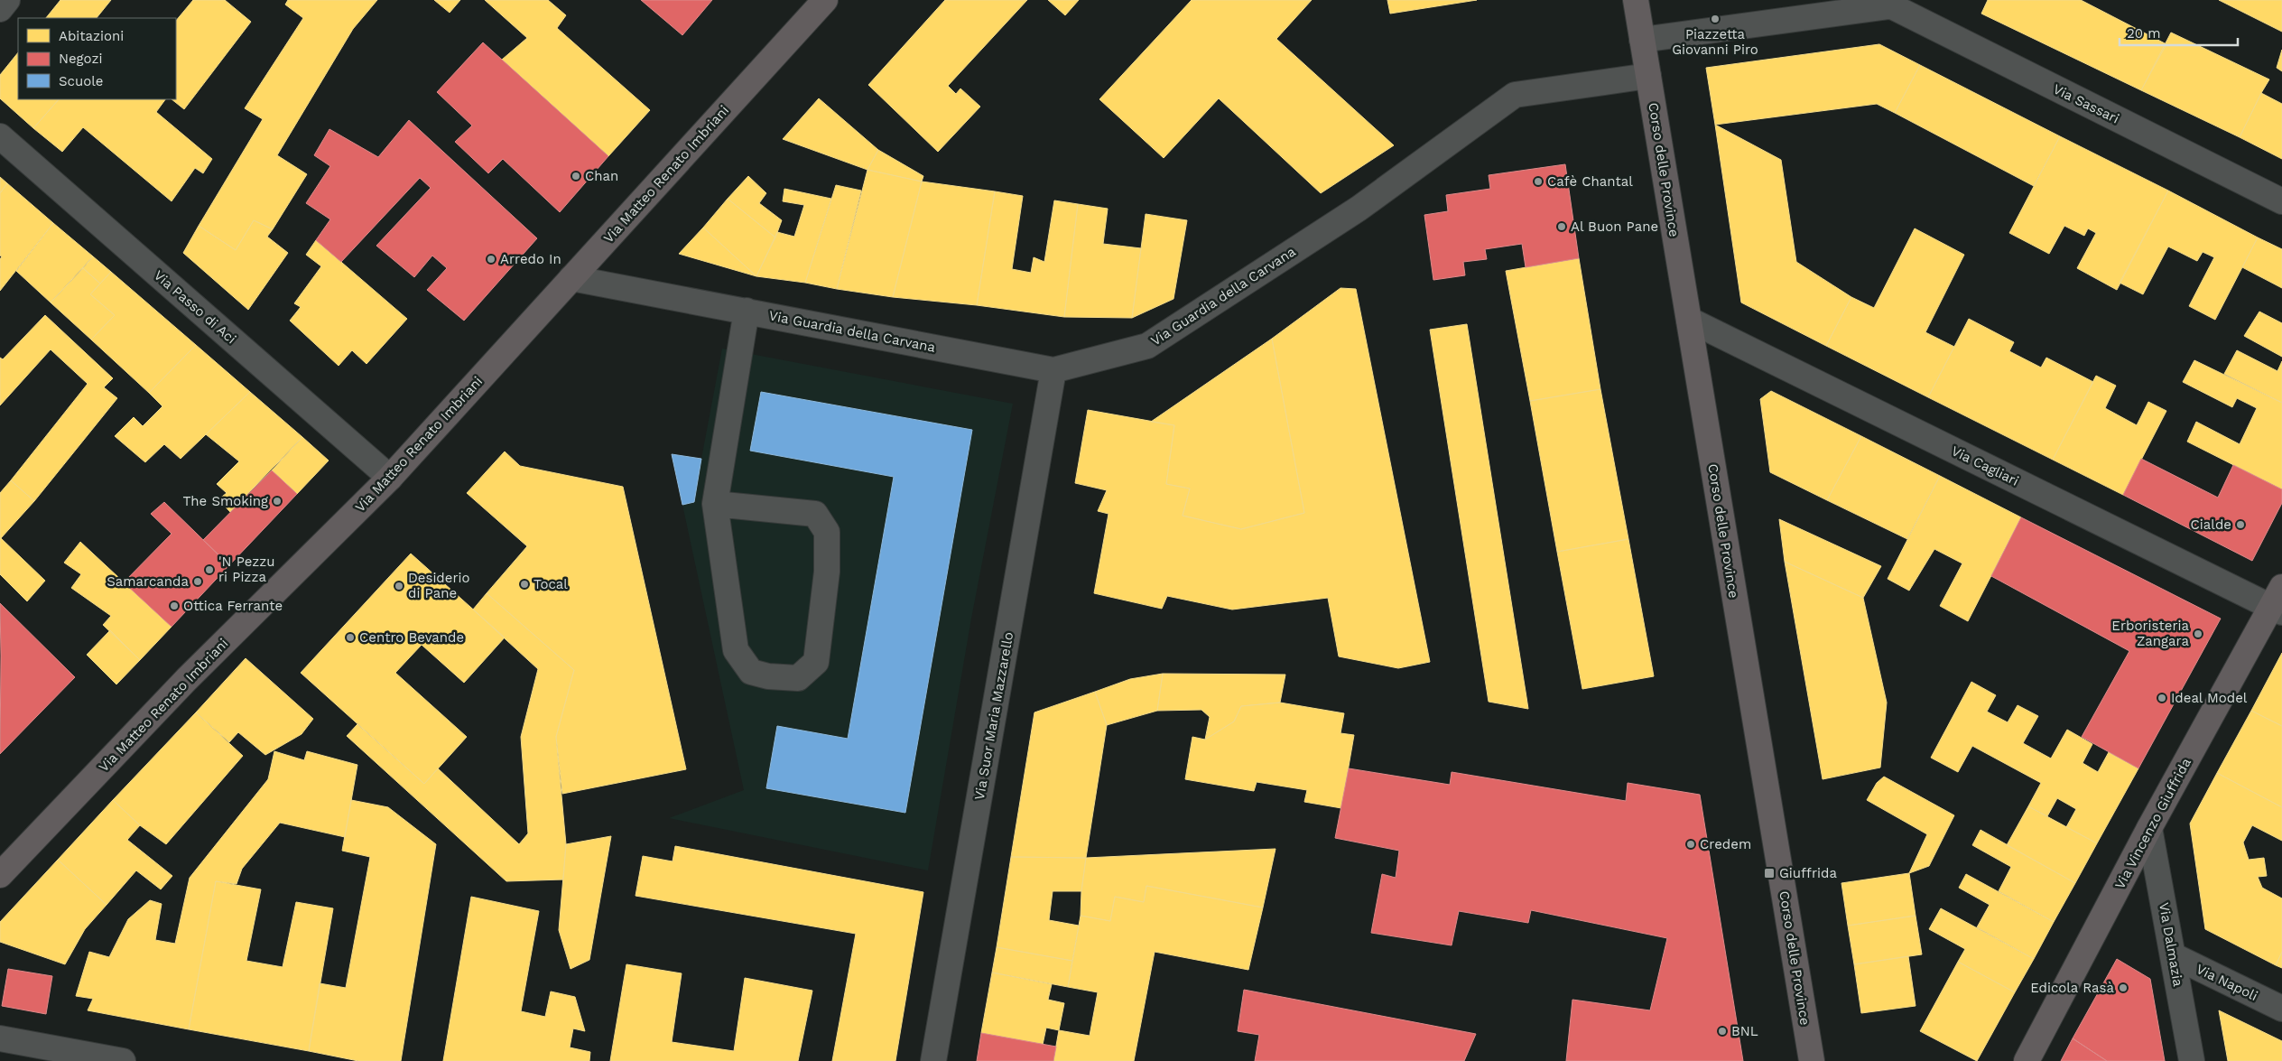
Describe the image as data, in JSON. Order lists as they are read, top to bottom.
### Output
{
  "streets": {
    "main road": ["Corso delle Province", "Via Matteo Renato Imbriani", "Via Vincenzo Giuffrida"],
    "street": [
      "Via Sassari",
      "Via Guardia della Carvana",
      "Via Passo di Aci",
      "Via Cagliari",
      "Via Suor Maria Mazzarello",
      "Via Dalmazia",
      "Via Napoli"
    ]
  },
  "crossings": [
    ["Via Sassari", "Corso delle Province"],
    ["Corso delle Province", "Via Guardia della Carvana"],
    ["Corso delle Province", "Via Cagliari"],
    ["Via Matteo Renato Imbriani", "Via Guardia della Carvana"],
    ["Via Matteo Renato Imbriani", "Via Passo di Aci"],
    ["Via Guardia della Carvana", "Via Suor Maria Mazzarello"],
    ["Via Cagliari", "Via Vincenzo Giuffrida"],
    ["Via Vincenzo Giuffrida", "Via Dalmazia"],
    ["Via Dalmazia", "Via Napoli"]
  ],
  "places": {
    "other": [
      "Piazzetta Giovanni Piro",
      "Chan",
      "Cafè Chantal",
      "Al Buon Pane",
      "Arredo In",
      "The Smoking",
      "Cialde",
      "'N Pezzu ri Pizza",
      "Samarcanda",
      "Tocal",
      "Desiderio di Pane",
      "Ottica Ferrante",
      "Erboristeria Zangara",
      "Centro Bevande",
      "Ideal Model",
      "Credem",
      "Edicola Rasà",
      "BNL"
    ],
    "transit": ["Giuffrida"]
  },
  "legend": ["Abitazioni", "Negozi", "Scuole"],
  "scale_bar": "20 m"
}
